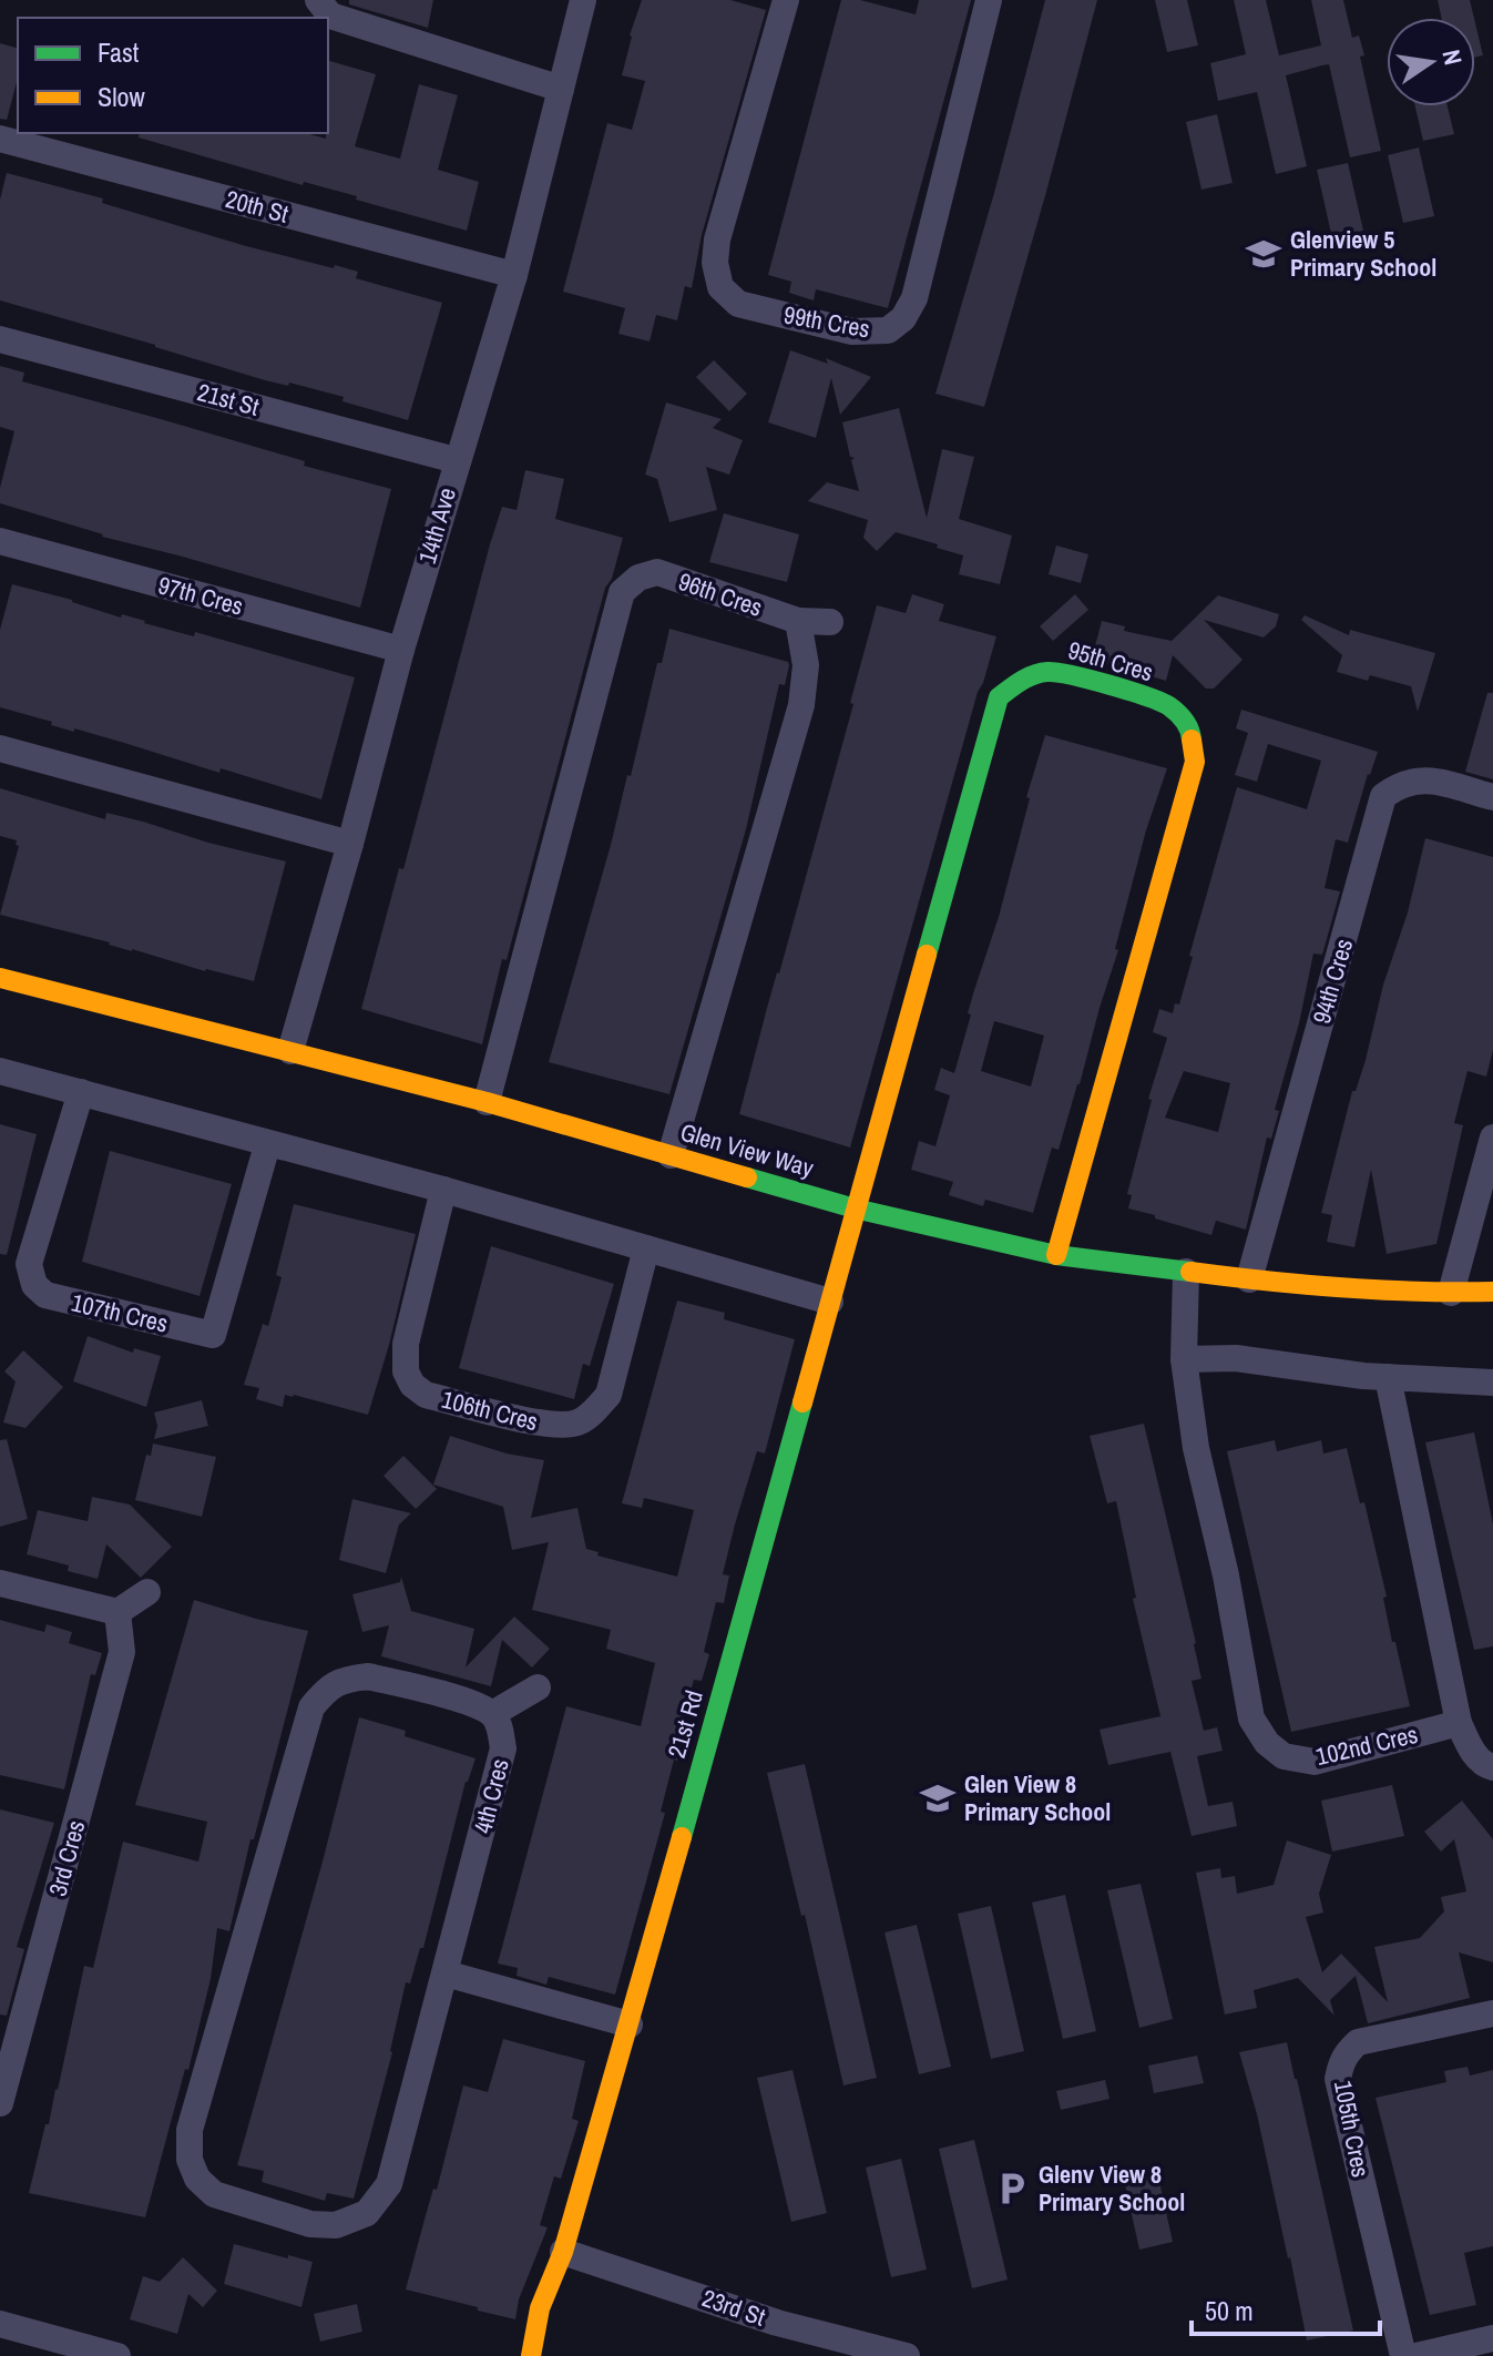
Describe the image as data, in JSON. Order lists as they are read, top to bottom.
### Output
{
  "streets": {
    "street": [
      "20th St",
      "99th Cres",
      "21st St",
      "14th Ave",
      "96th Cres",
      "97th Cres",
      "95th Cres",
      "94th Cres",
      "Glen View Way",
      "107th Cres",
      "106th Cres",
      "21st Rd",
      "102nd Cres",
      "4th Cres",
      "3rd Cres",
      "105th Cres",
      "23rd St"
    ]
  },
  "crossings": [
    ["20th St", "14th Ave"],
    ["21st St", "14th Ave"],
    ["14th Ave", "97th Cres"],
    ["14th Ave", "Glen View Way"],
    ["96th Cres", "Glen View Way"],
    ["95th Cres", "Glen View Way"],
    ["95th Cres", "21st Rd"],
    ["94th Cres", "Glen View Way"],
    ["Glen View Way", "21st Rd"],
    ["Glen View Way", "102nd Cres"],
    ["21st Rd", "23rd St"]
  ],
  "places": {
    "school or university": ["Glenview 5 Primary School", "Glen View 8 Primary School"],
    "parking": ["Glenv View 8 Primary School"]
  },
  "legend": ["Fast", "Slow"],
  "scale_bar": "50 m",
  "north": "right"
}
